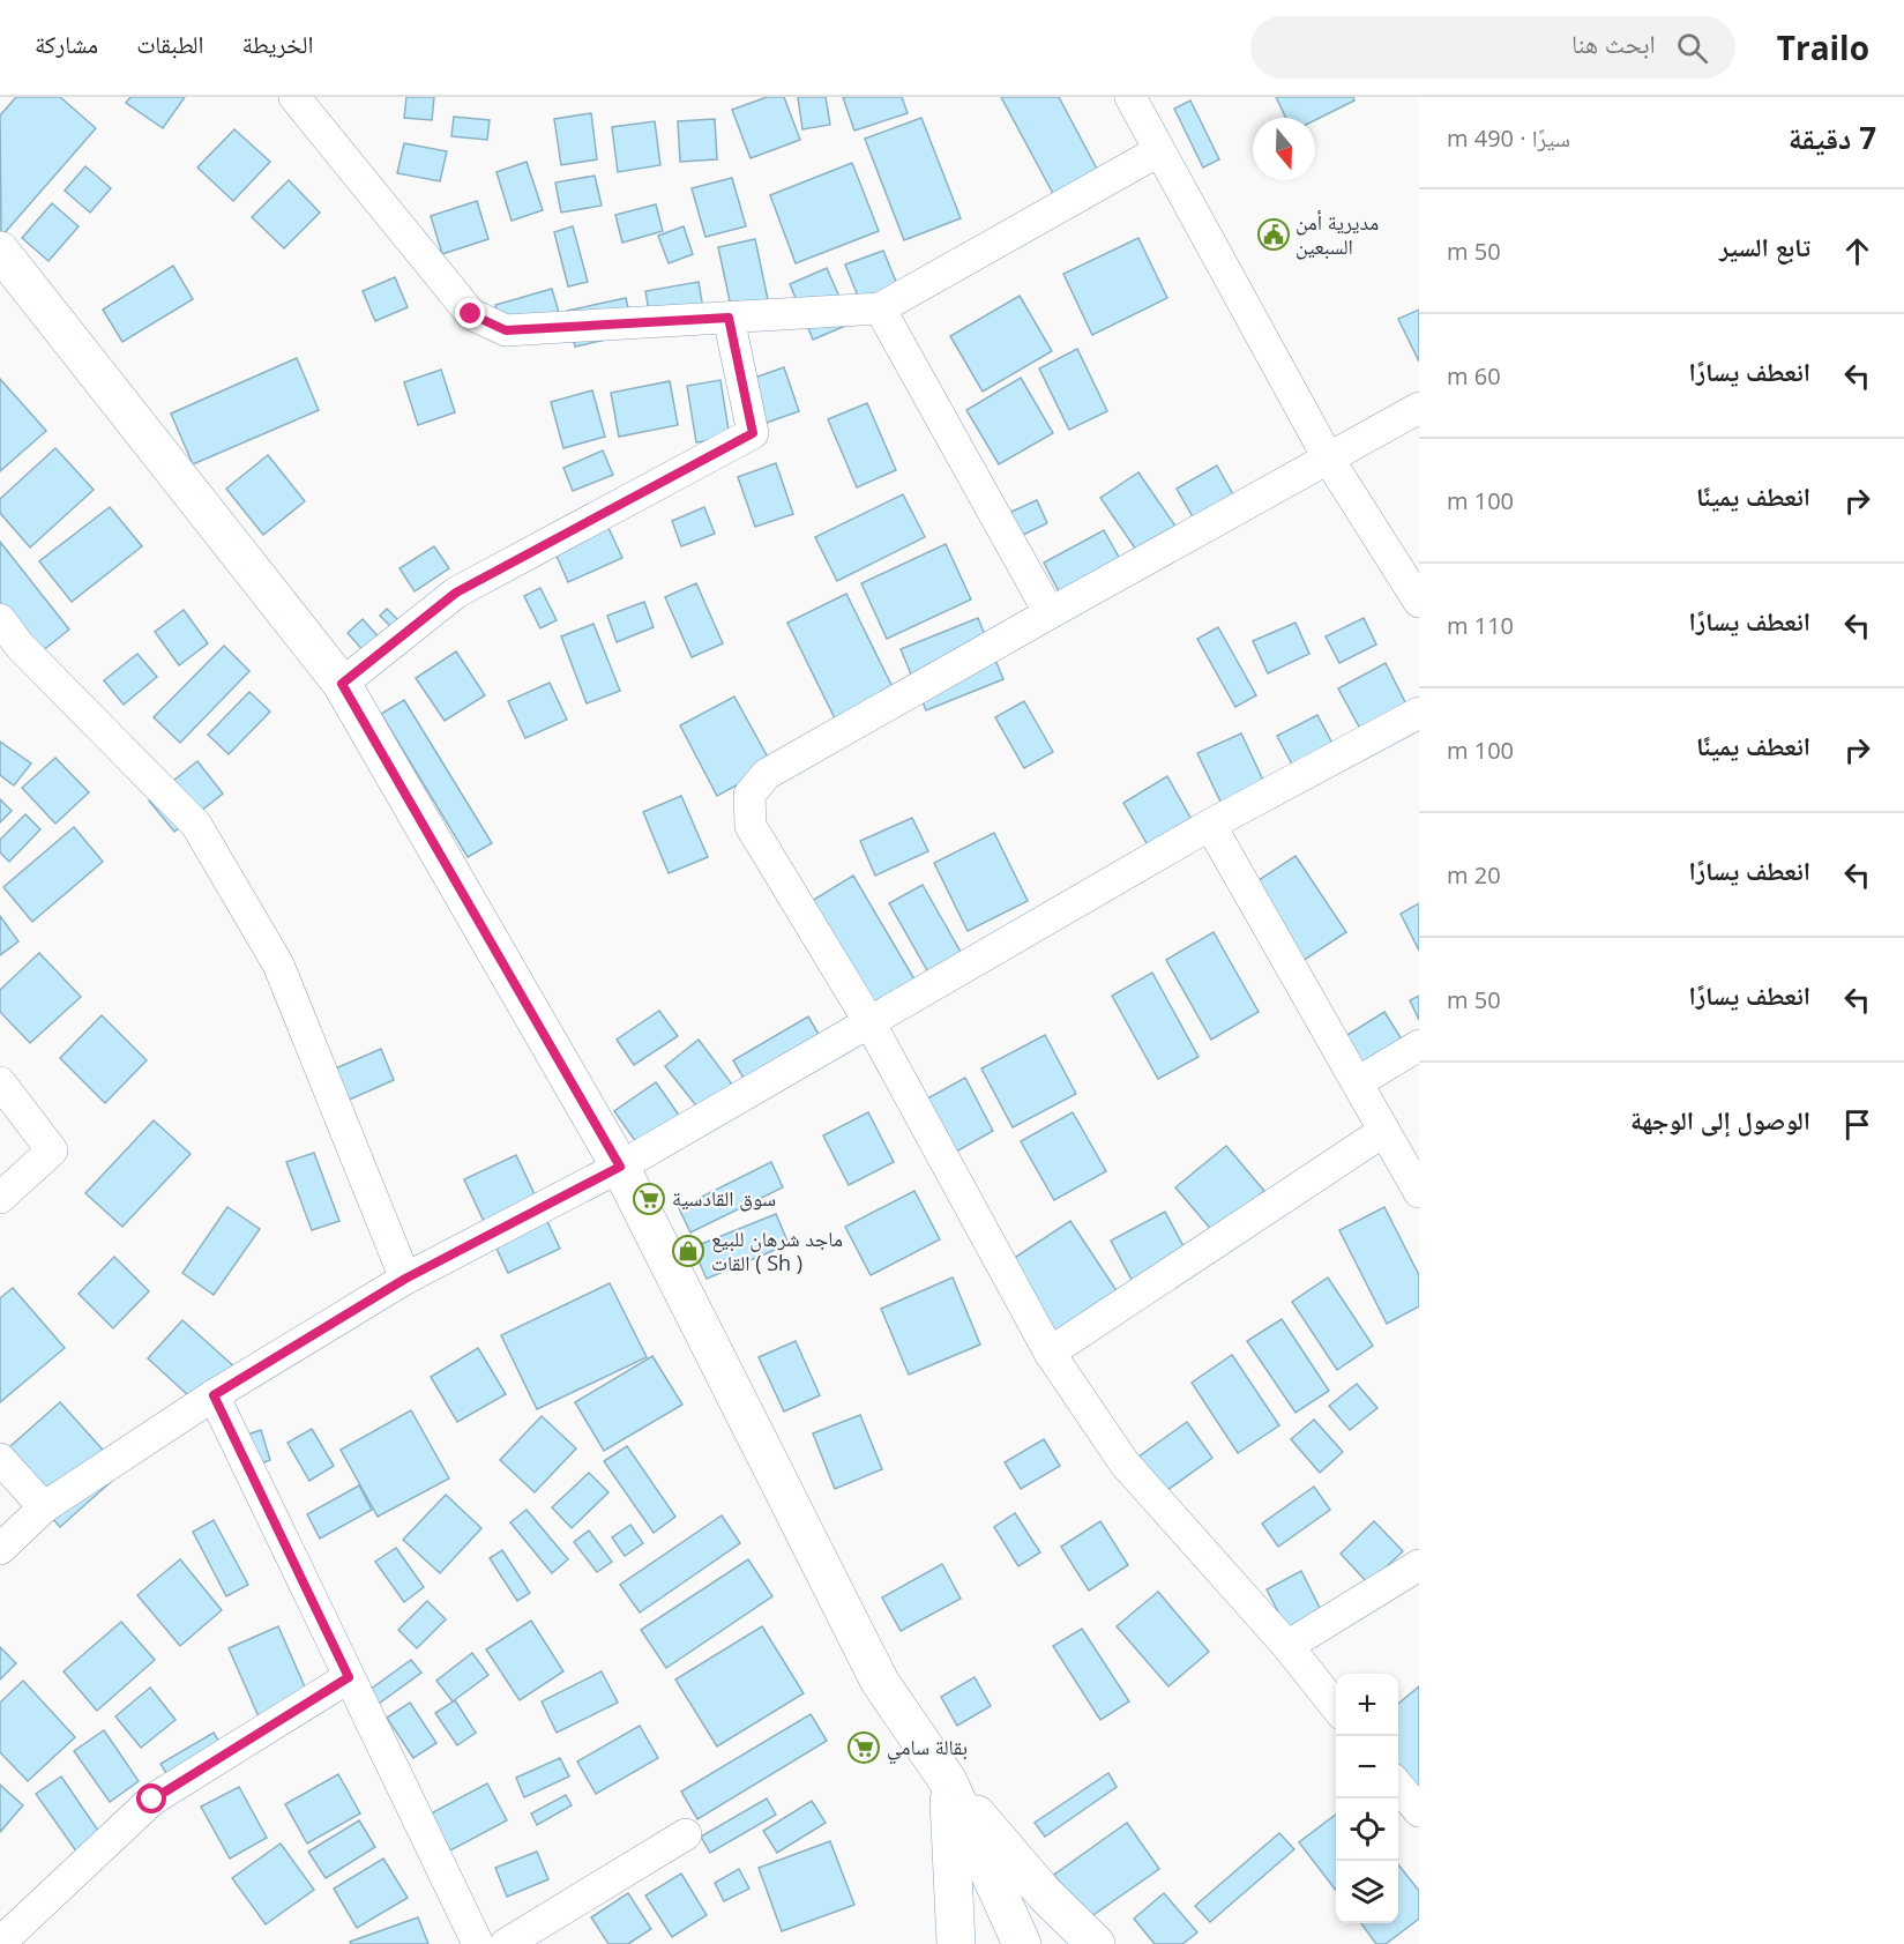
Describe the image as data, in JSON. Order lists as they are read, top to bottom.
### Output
{
  "places": {
    "public building": ["مديرية أمن السبعين"],
    "supermarket": ["سوق القادسية", "بقالة سامي"],
    "shop": ["ماجد شرهان للبيع القات ( Sh )"]
  },
  "north": "bottom",
  "page": {
    "header": "Trailo",
    "search": "ابحث هنا",
    "nav": ["الخريطة", "الطبقات", "مشاركة"],
    "heading": ["7 دقيقة", "سيرًا · 490 m"],
    "list": [
      ["تابع السير", "50 m"],
      ["انعطف يسارًا", "60 m"],
      ["انعطف يمينًا", "100 m"],
      ["انعطف يسارًا", "110 m"],
      ["انعطف يمينًا", "100 m"],
      ["انعطف يسارًا", "20 m"],
      ["انعطف يسارًا", "50 m"],
      "الوصول إلى الوجهة"
    ],
    "map_buttons": ["+", "−"]
  }
}
